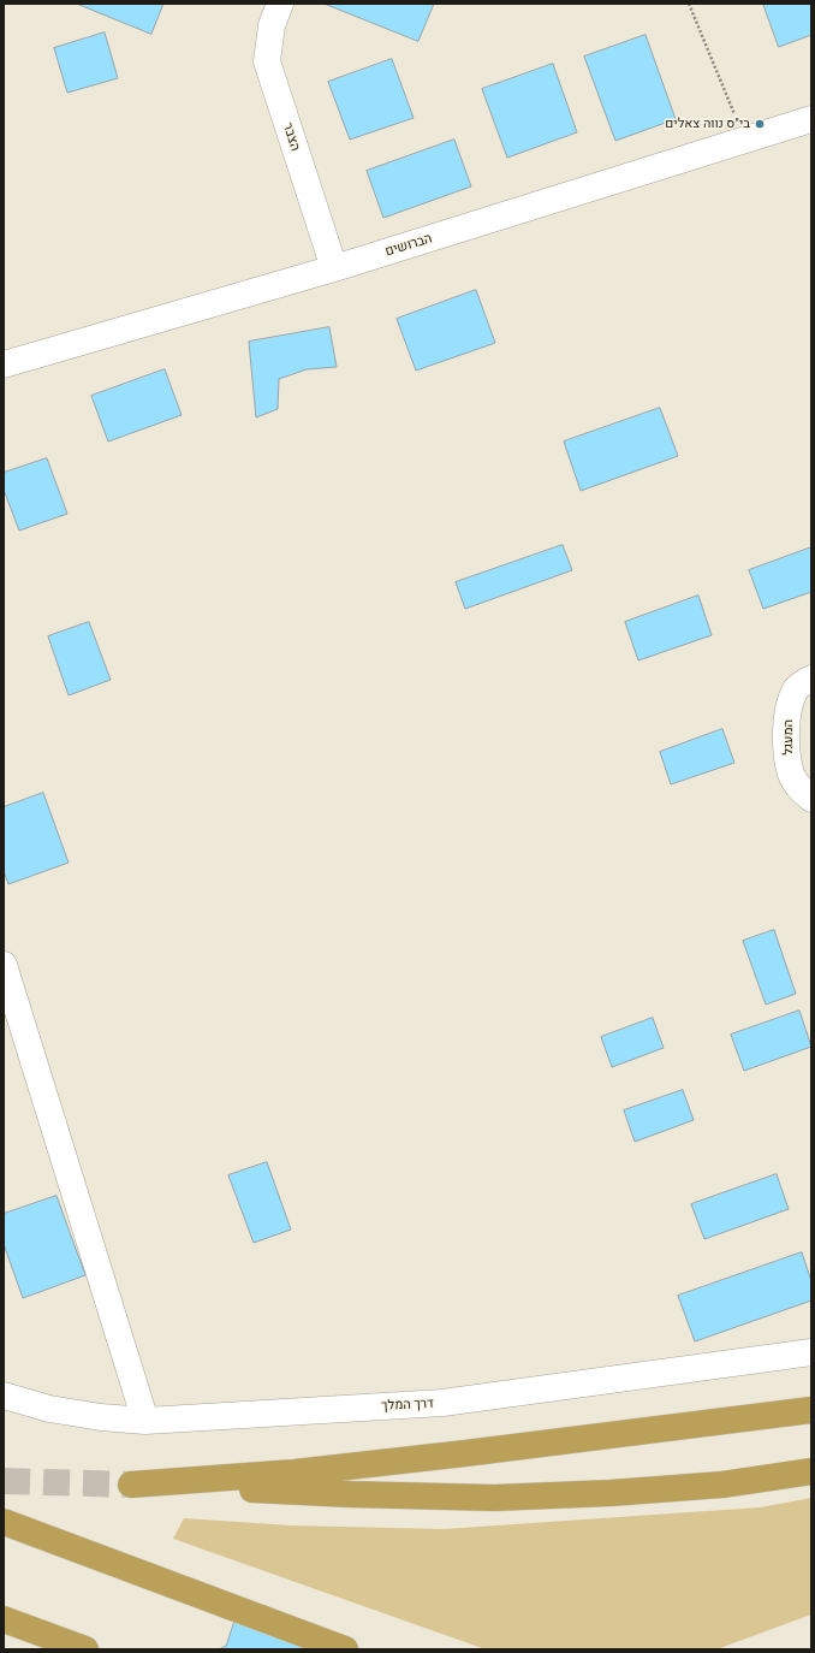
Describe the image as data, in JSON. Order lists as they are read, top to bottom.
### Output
{
  "streets": {
    "street": [
      "הצבר",
      "הברושים",
      "המעגל",
      "דרך המלך"
    ]
  },
  "crossings": [
    ["הצבר", "הברושים"]
  ],
  "places": ["בי\"ס נווה צאלים"]
}
